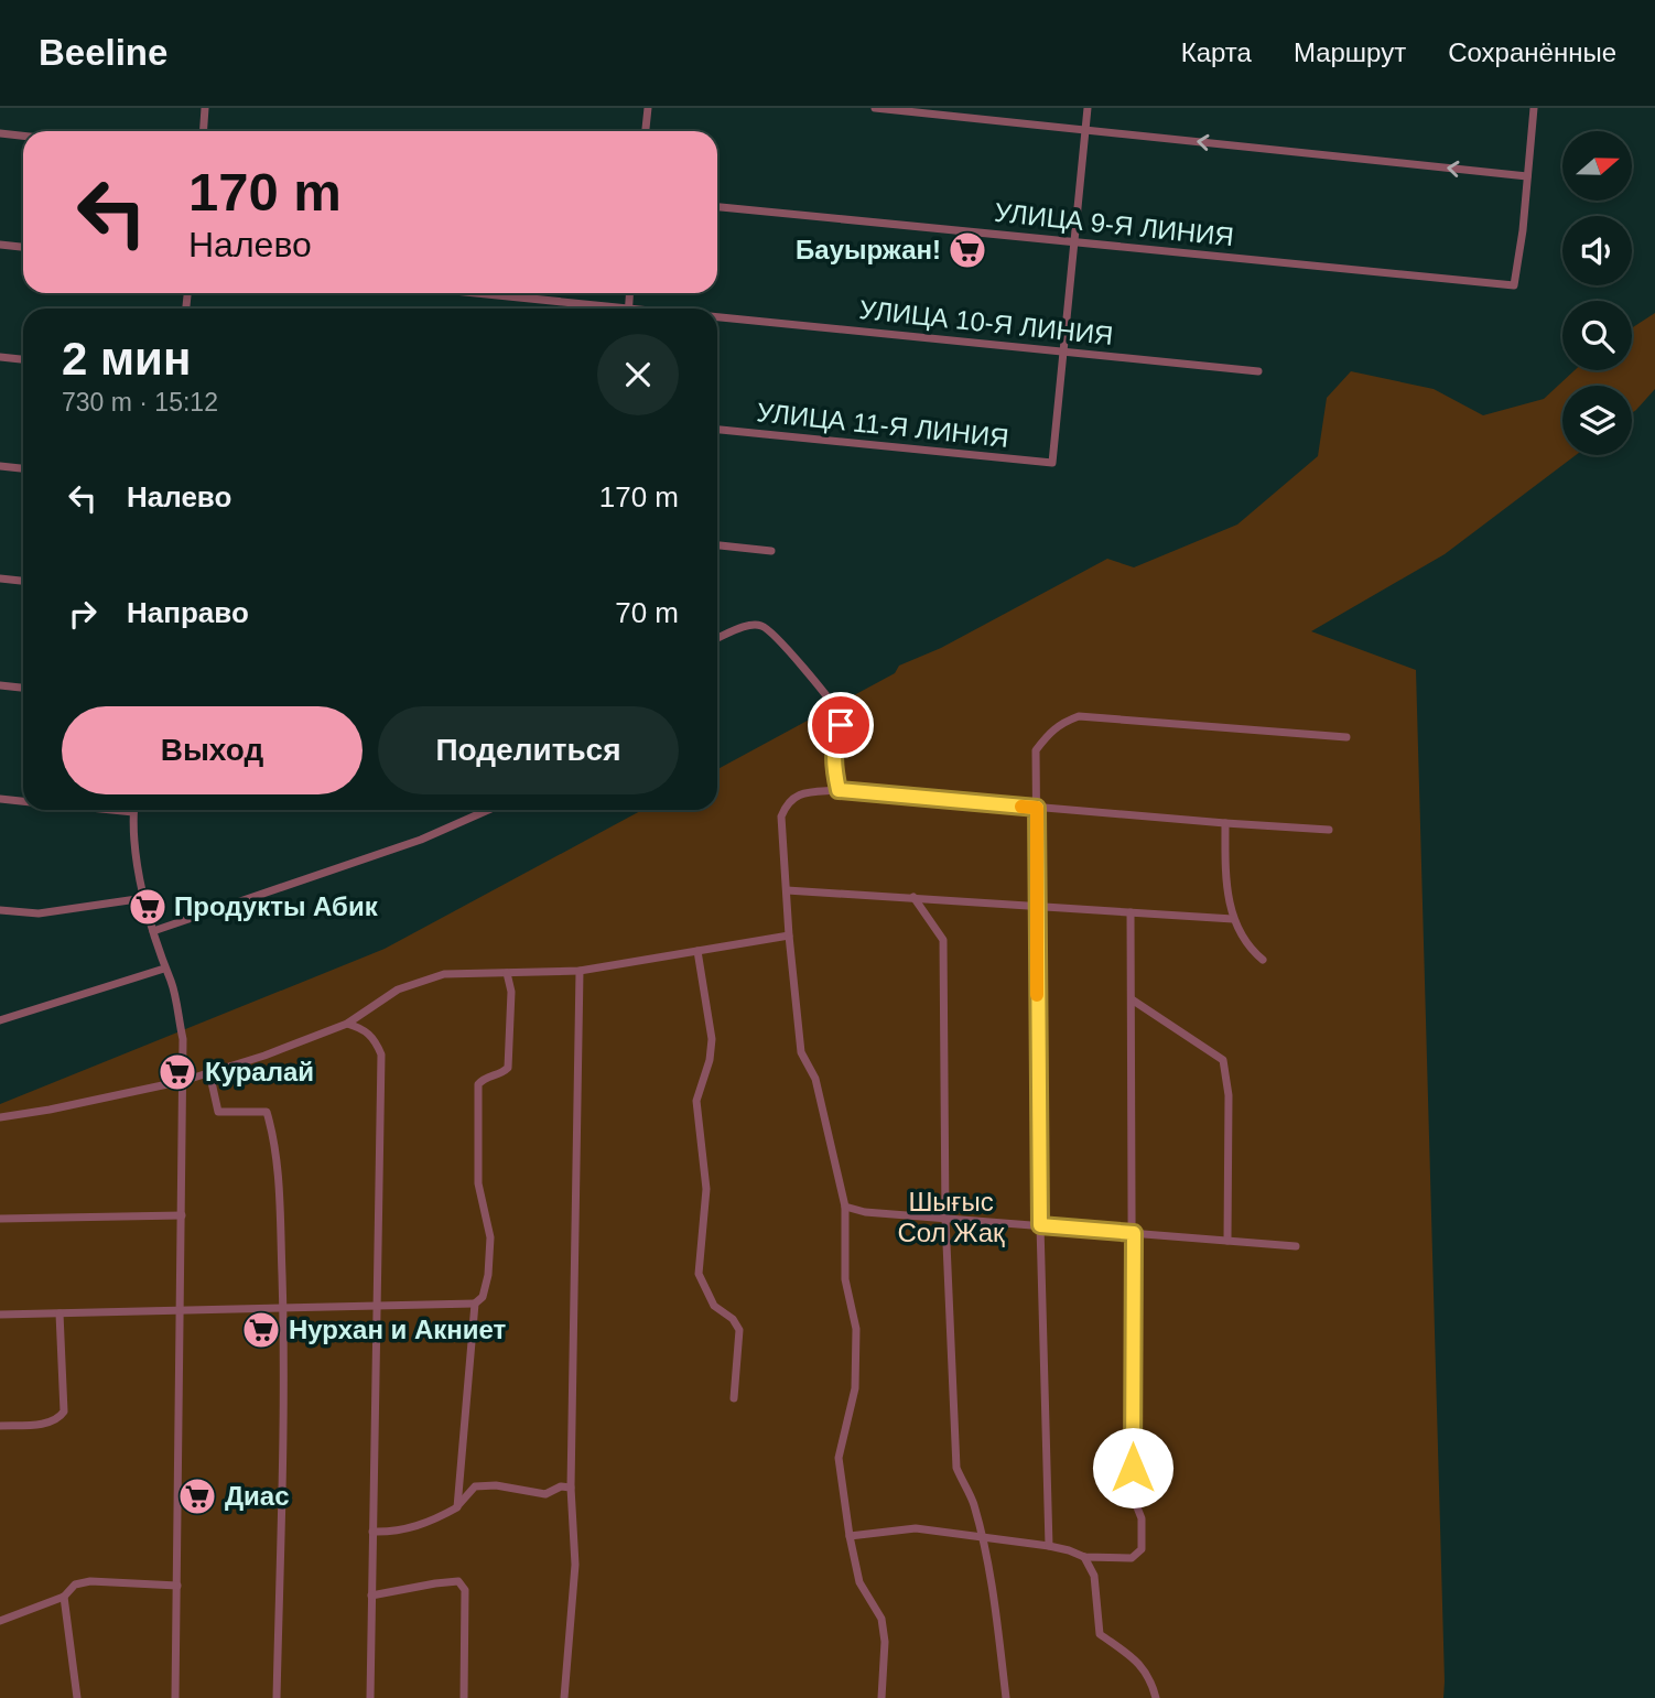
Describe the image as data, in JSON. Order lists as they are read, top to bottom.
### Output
{
  "streets": {
    "street": ["УЛИЦА 9-Я ЛИНИЯ", "УЛИЦА 10-Я ЛИНИЯ", "УЛИЦА 11-Я ЛИНИЯ"]
  },
  "crossings": [
    ["УЛИЦА 10-Я ЛИНИЯ", "УЛИЦА 11-Я ЛИНИЯ"]
  ],
  "parks": ["Шығыс Сол Жақ"],
  "places": {
    "supermarket": [
      "Бауыржан!",
      "Продукты Абик",
      "Куралай",
      "Нурхан и Акниет",
      "Диас"
    ]
  },
  "north": "right",
  "page": {
    "header": "Beeline",
    "nav": ["Карта", "Маршрут", "Сохранённые"],
    "turn": ["170 m", "Налево"],
    "heading": ["2 мин", "730 m · 15:12"],
    "list": [
      {
        "name": "Налево",
        "value": "170 m"
      },
      {
        "name": "Направо",
        "value": "70 m"
      }
    ],
    "buttons": ["Выход", "Поделиться"]
  }
}
